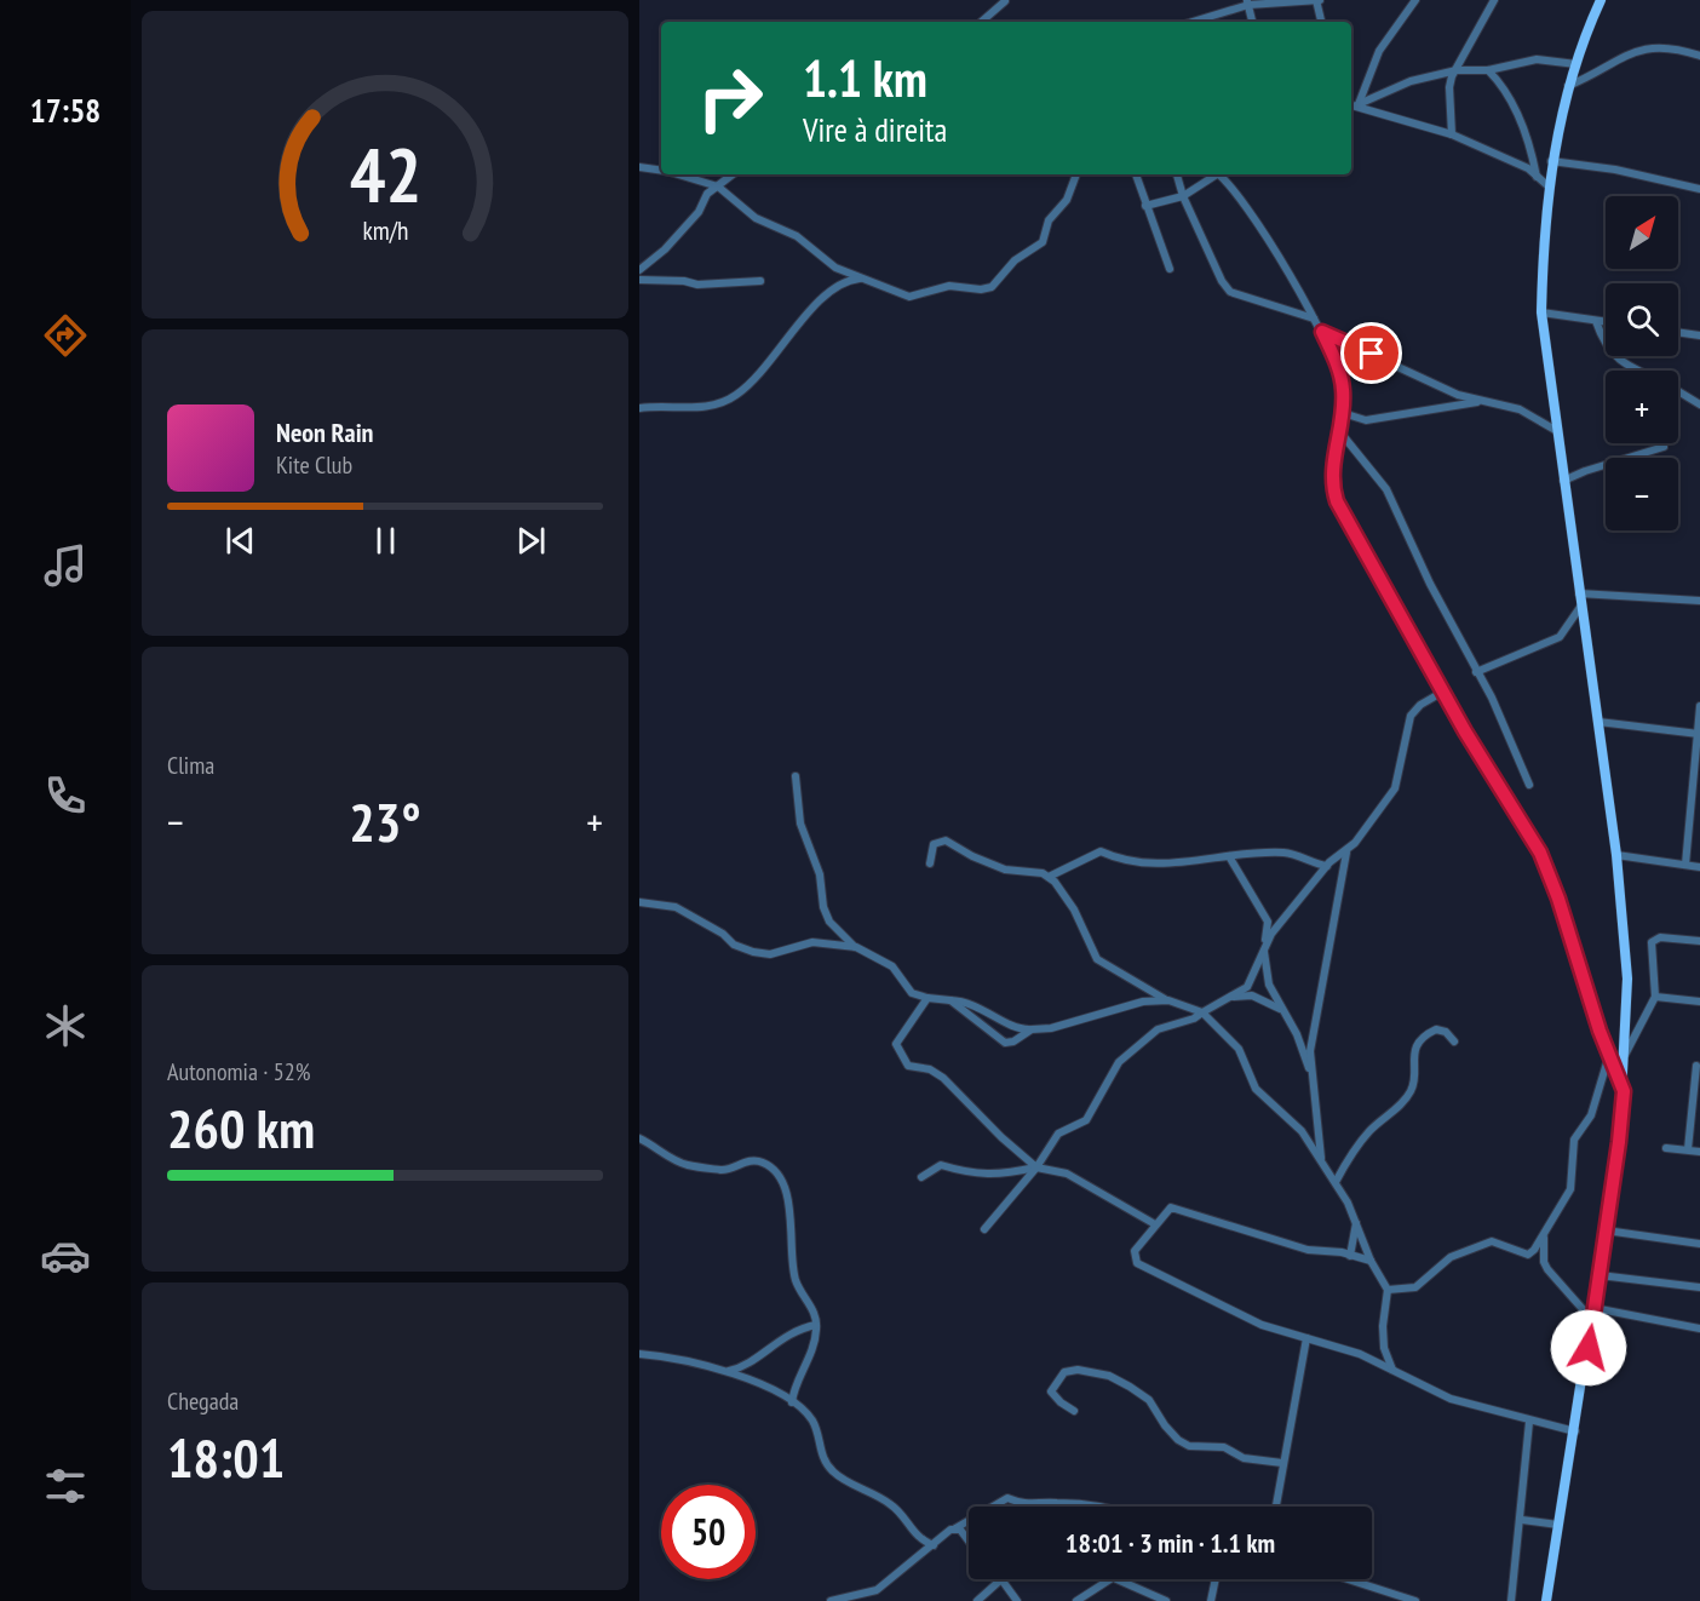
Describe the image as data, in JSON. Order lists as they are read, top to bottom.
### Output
{
  "north": "top right",
  "page": {
    "tabs": "17:58",
    "turn": ["1.1 km", "Vire à direita"],
    "map_buttons": ["+", "−"],
    "song": ["Neon Rain", "Kite Club"],
    "tile": [
      "Clima",
      ["Autonomia · 52%", "260 km"],
      ["Chegada", "18:01"]
    ],
    "heat": ["−", "23°", "+"],
    "limit": "50",
    "trip": "18:01 · 3 min · 1.1 km",
    "gauge": ["42", "km/h"]
  }
}
